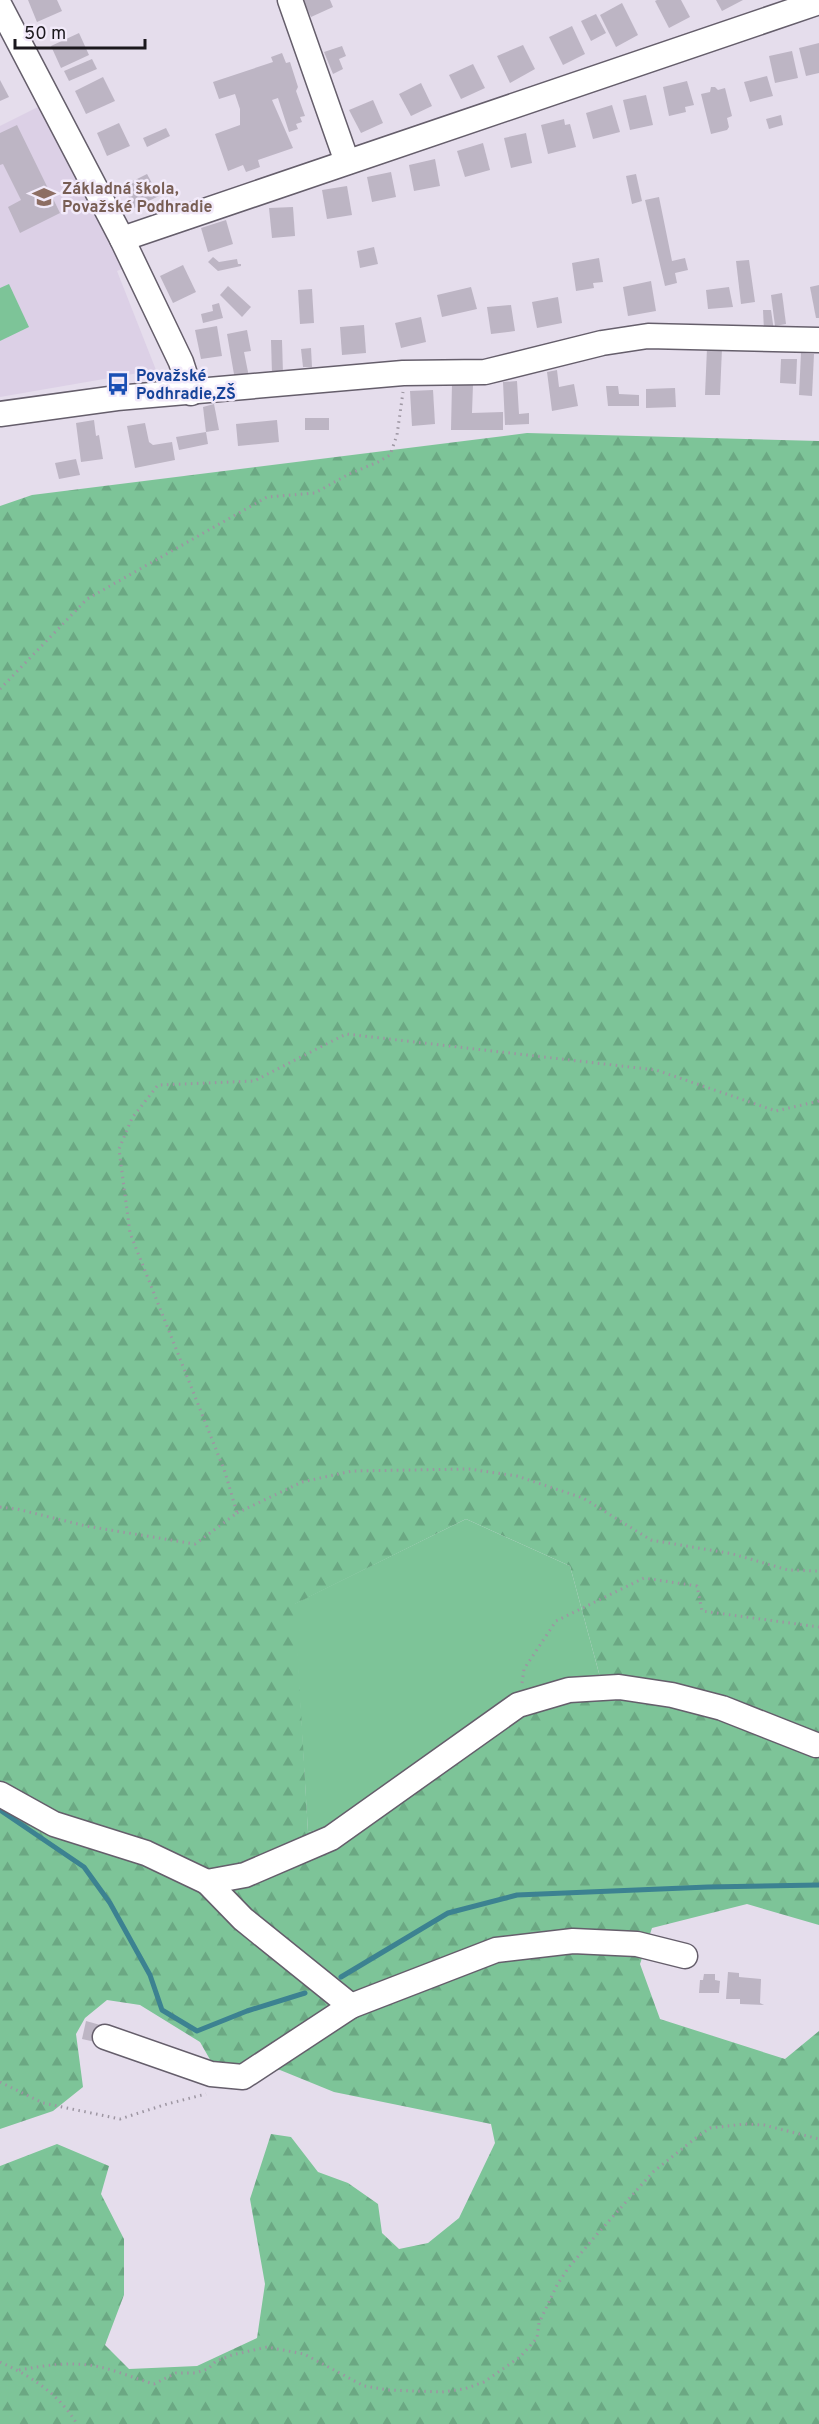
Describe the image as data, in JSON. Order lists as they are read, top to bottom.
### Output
{
  "places": {
    "school or university": ["Základná škola, Považské Podhradie"],
    "bus stop": ["Považské Podhradie,ZŠ"]
  },
  "scale_bar": "50 m"
}
